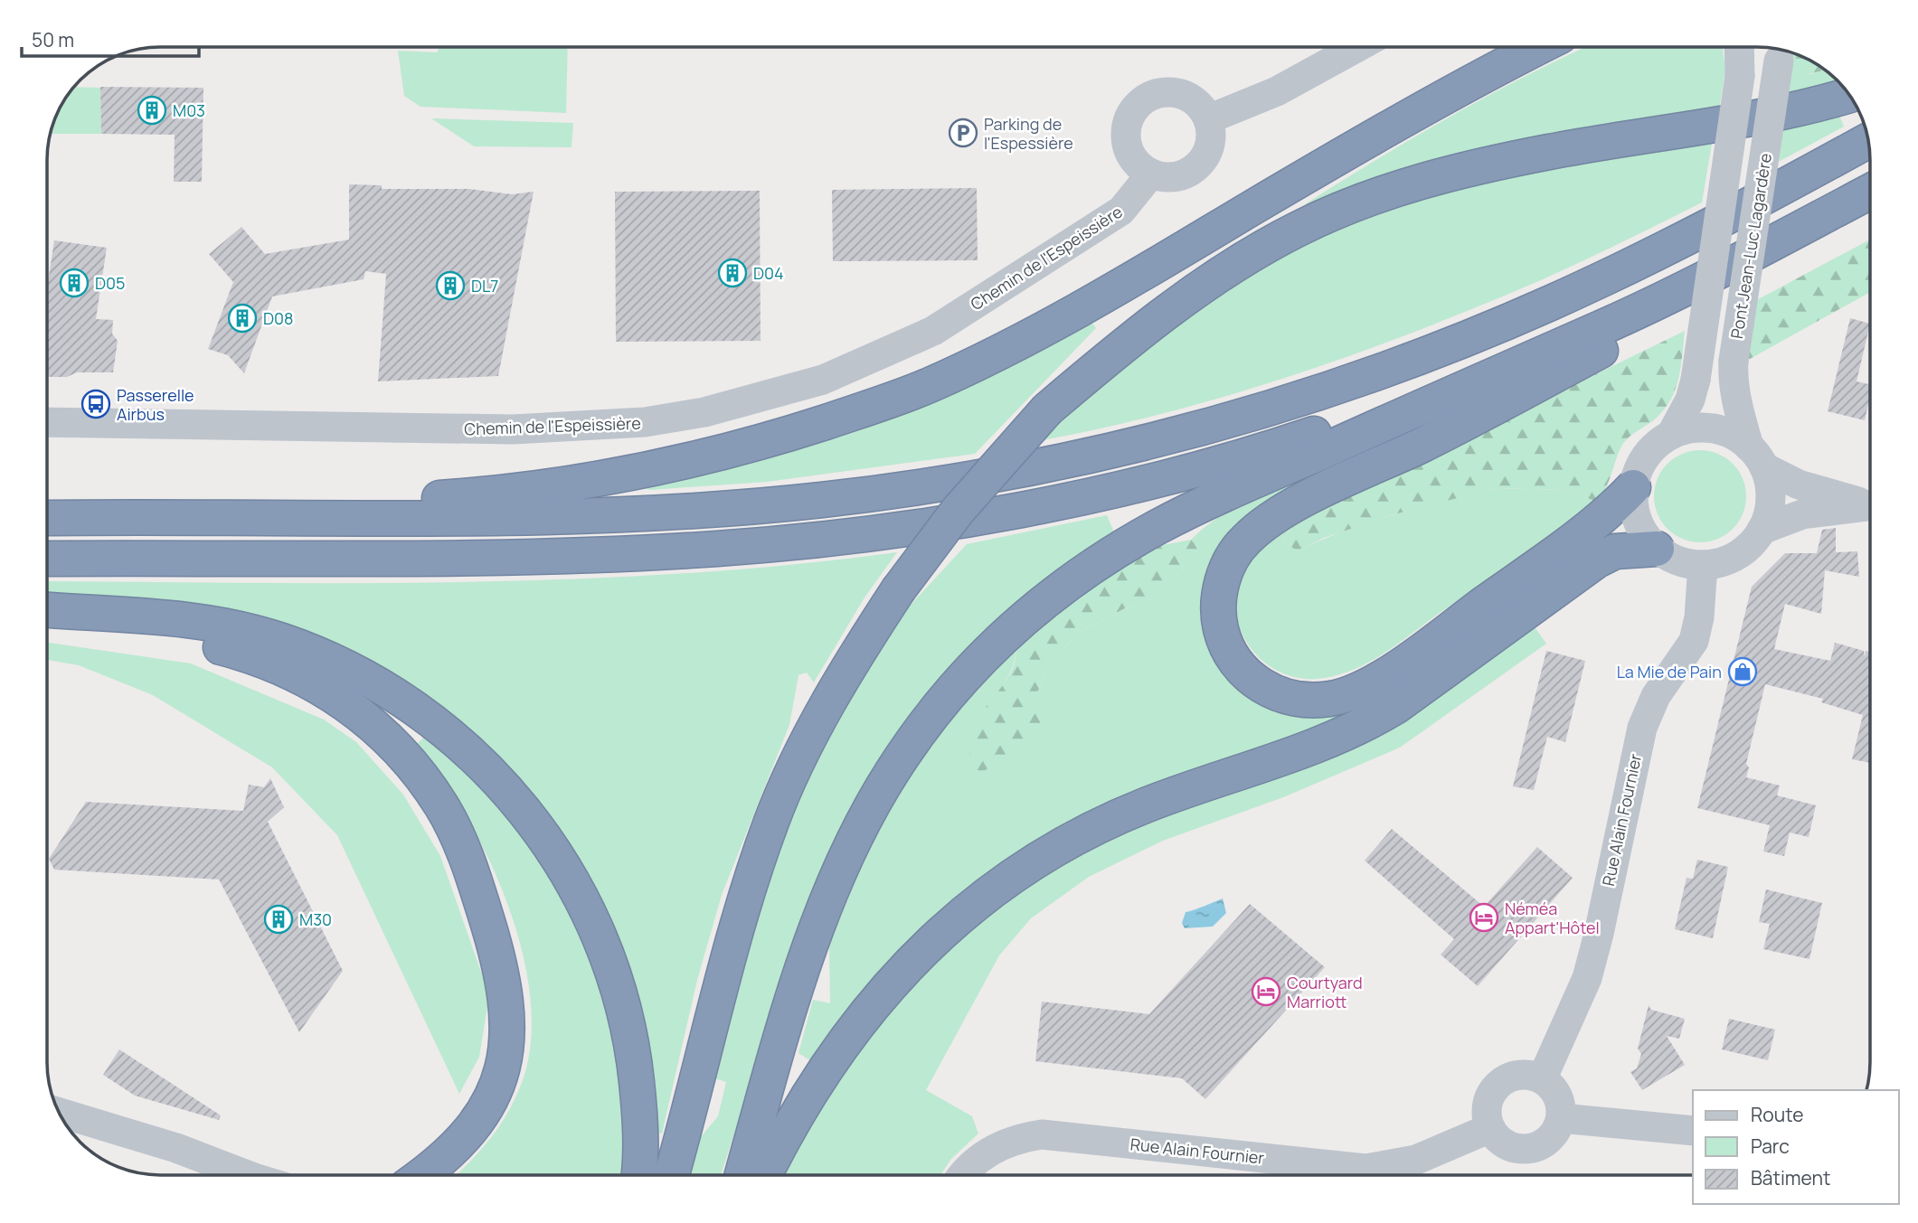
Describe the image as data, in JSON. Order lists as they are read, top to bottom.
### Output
{
  "streets": {
    "street": ["Pont Jean-Luc Lagardère", "Chemin de l'Espeissière", "Rue Alain Fournier"]
  },
  "crossings": [
    ["Pont Jean-Luc Lagardère", "Rue Alain Fournier"]
  ],
  "places": {
    "building": [
      "M03",
      "D04",
      "D05",
      "DL7",
      "D08",
      "M30"
    ],
    "parking": ["Parking de l'Espessière"],
    "bus stop": ["Passerelle Airbus"],
    "shop": ["La Mie de Pain"],
    "hotel": ["Néméa Appart'Hôtel", "Courtyard Marriott"]
  },
  "legend": ["Route", "Parc", "Bâtiment"],
  "scale_bar": "50 m"
}
